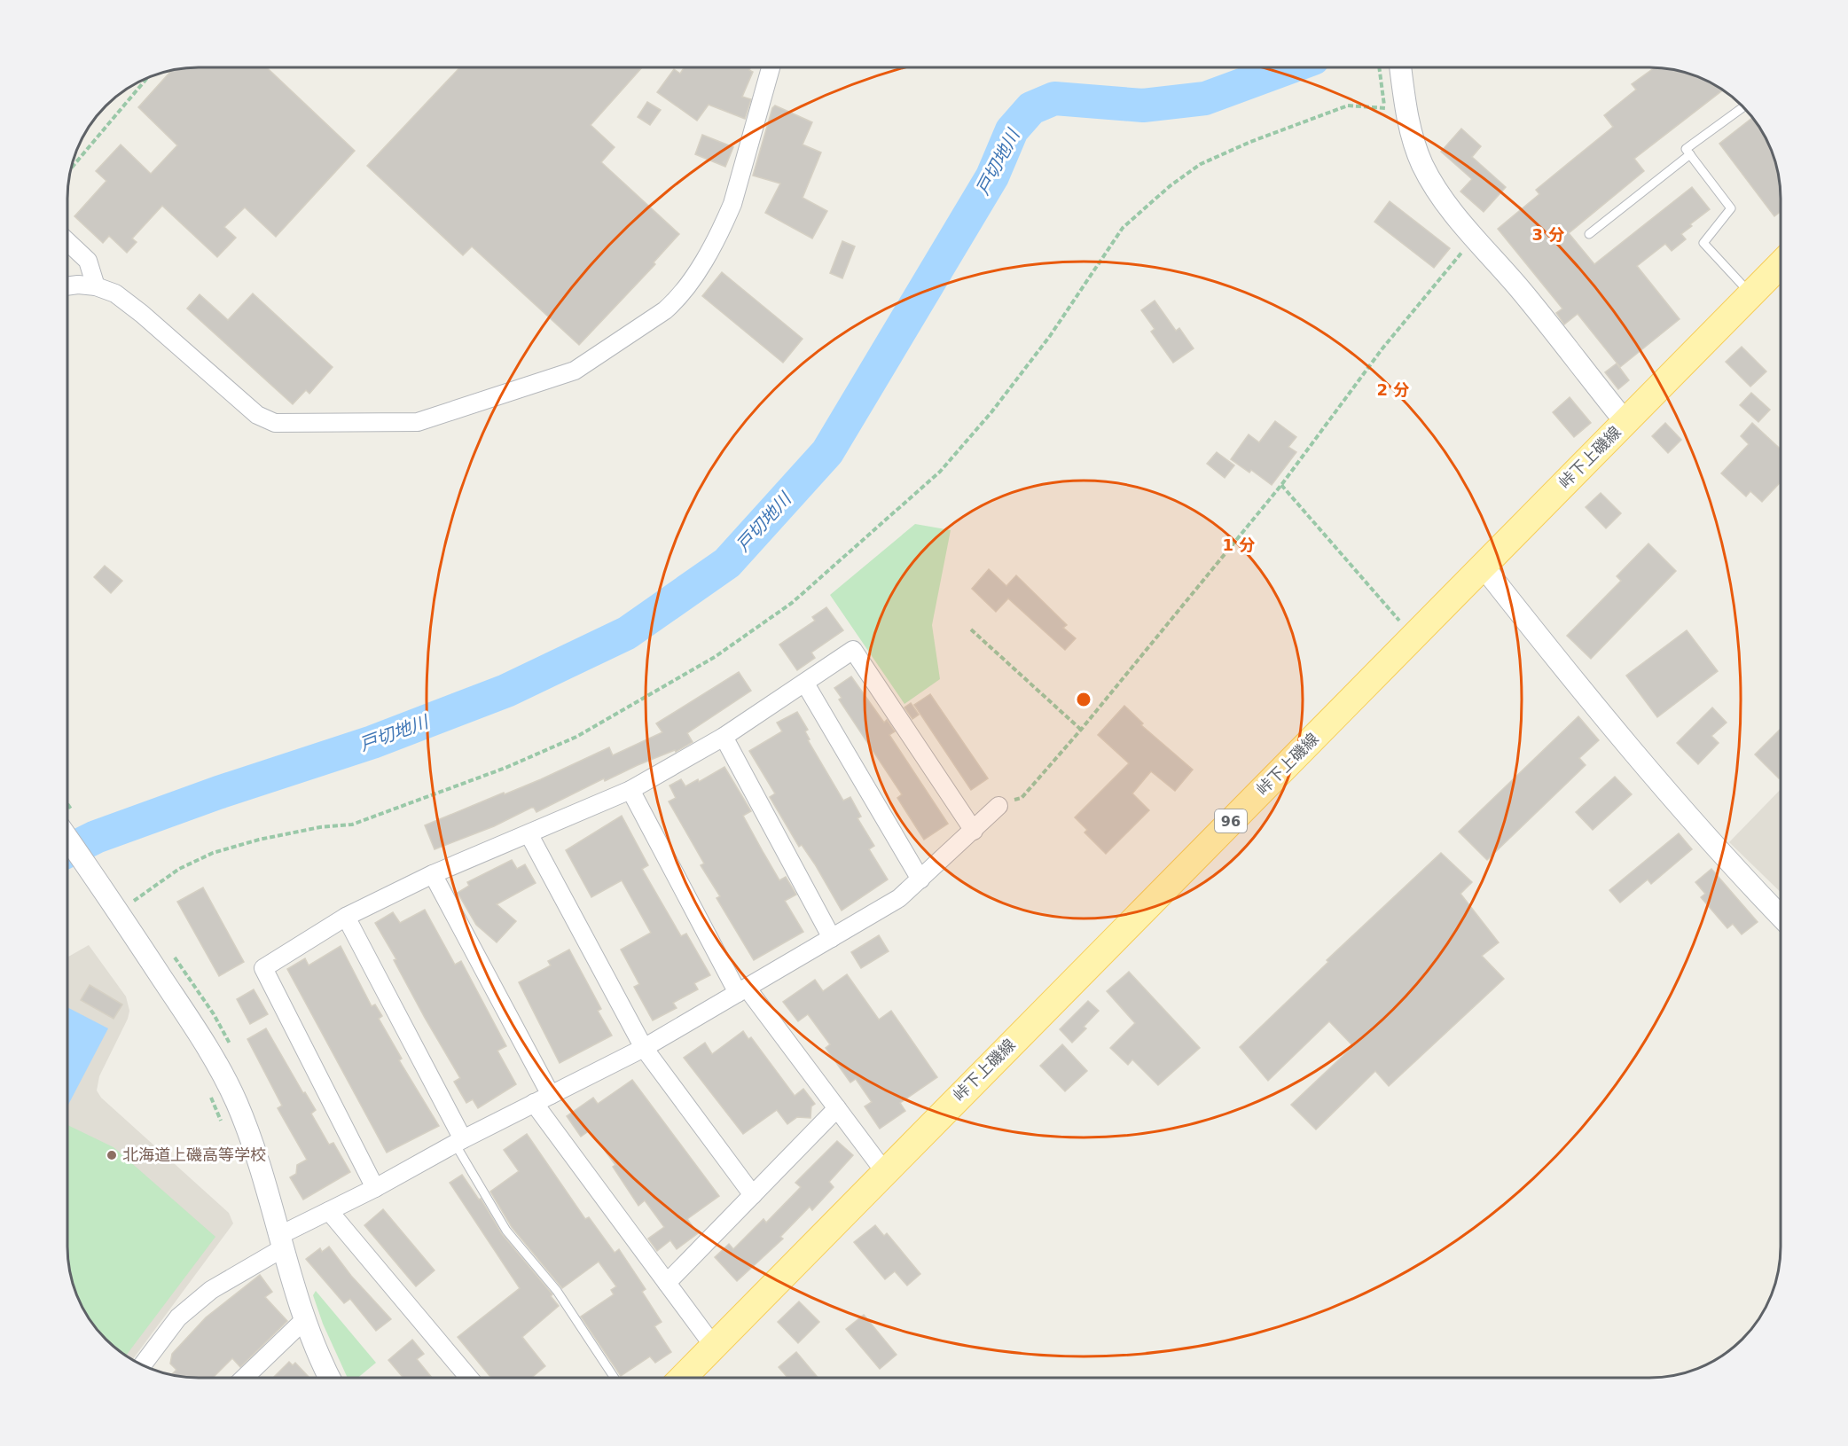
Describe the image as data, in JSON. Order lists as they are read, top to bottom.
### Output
{
  "streets": {
    "main road": ["峠下上磯線", "96"]
  },
  "water": ["戸切地川"],
  "places": ["北海道上磯高等学校"],
  "rings": ["3 分", "2 分", "1 分"]
}
